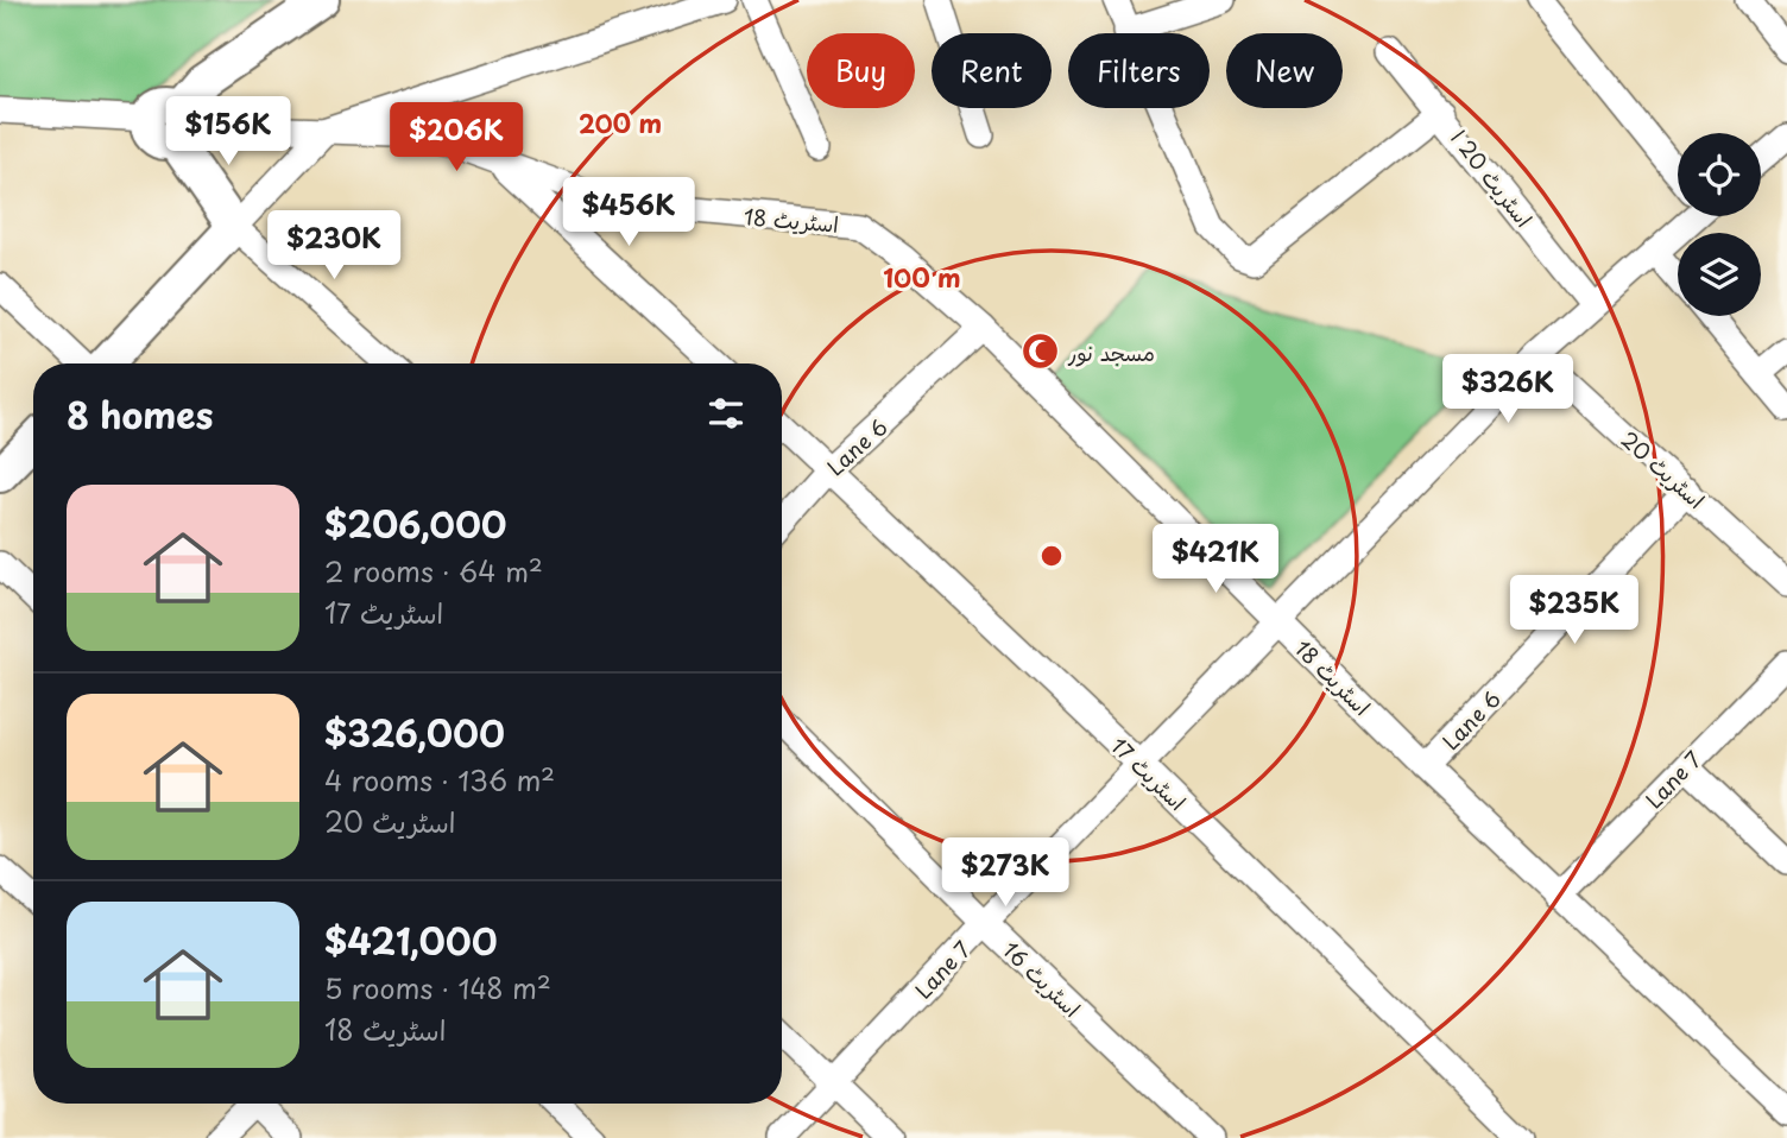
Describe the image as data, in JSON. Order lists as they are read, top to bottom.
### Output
{
  "streets": {
    "street": [
      "اسٹریٹ 20 ا",
      "اسٹریٹ 18",
      "Lane 6",
      "اسٹریٹ 20",
      "اسٹریٹ 17",
      "Lane 7",
      "اسٹریٹ 16"
    ]
  },
  "crossings": [
    ["اسٹریٹ 20 ا", "Lane 7"],
    ["اسٹریٹ 18", "Lane 6"],
    ["اسٹریٹ 18", "Lane 7"],
    ["Lane 6", "اسٹریٹ 20"],
    ["Lane 6", "اسٹریٹ 17"],
    ["اسٹریٹ 20", "Lane 7"],
    ["اسٹریٹ 17", "Lane 7"],
    ["Lane 7", "اسٹریٹ 16"]
  ],
  "places": {
    "mosque": ["مسجد نور"]
  },
  "page": {
    "chip": [
      "Buy",
      "Rent",
      "Filters",
      "New"
    ],
    "price": [
      "$156K",
      "$206K",
      "$456K",
      "$230K",
      "$326K",
      "$421K",
      "$235K",
      "$273K"
    ],
    "heading": "8 homes",
    "list": [
      {
        "name": "$206,000",
        "note": "2 rooms · 64 m² · اسٹریٹ 17"
      },
      {
        "name": "$326,000",
        "note": "4 rooms · 136 m² · اسٹریٹ 20"
      },
      {
        "name": "$421,000",
        "note": "5 rooms · 148 m² · اسٹریٹ 18"
      }
    ]
  },
  "rings": ["200 m", "100 m"]
}
